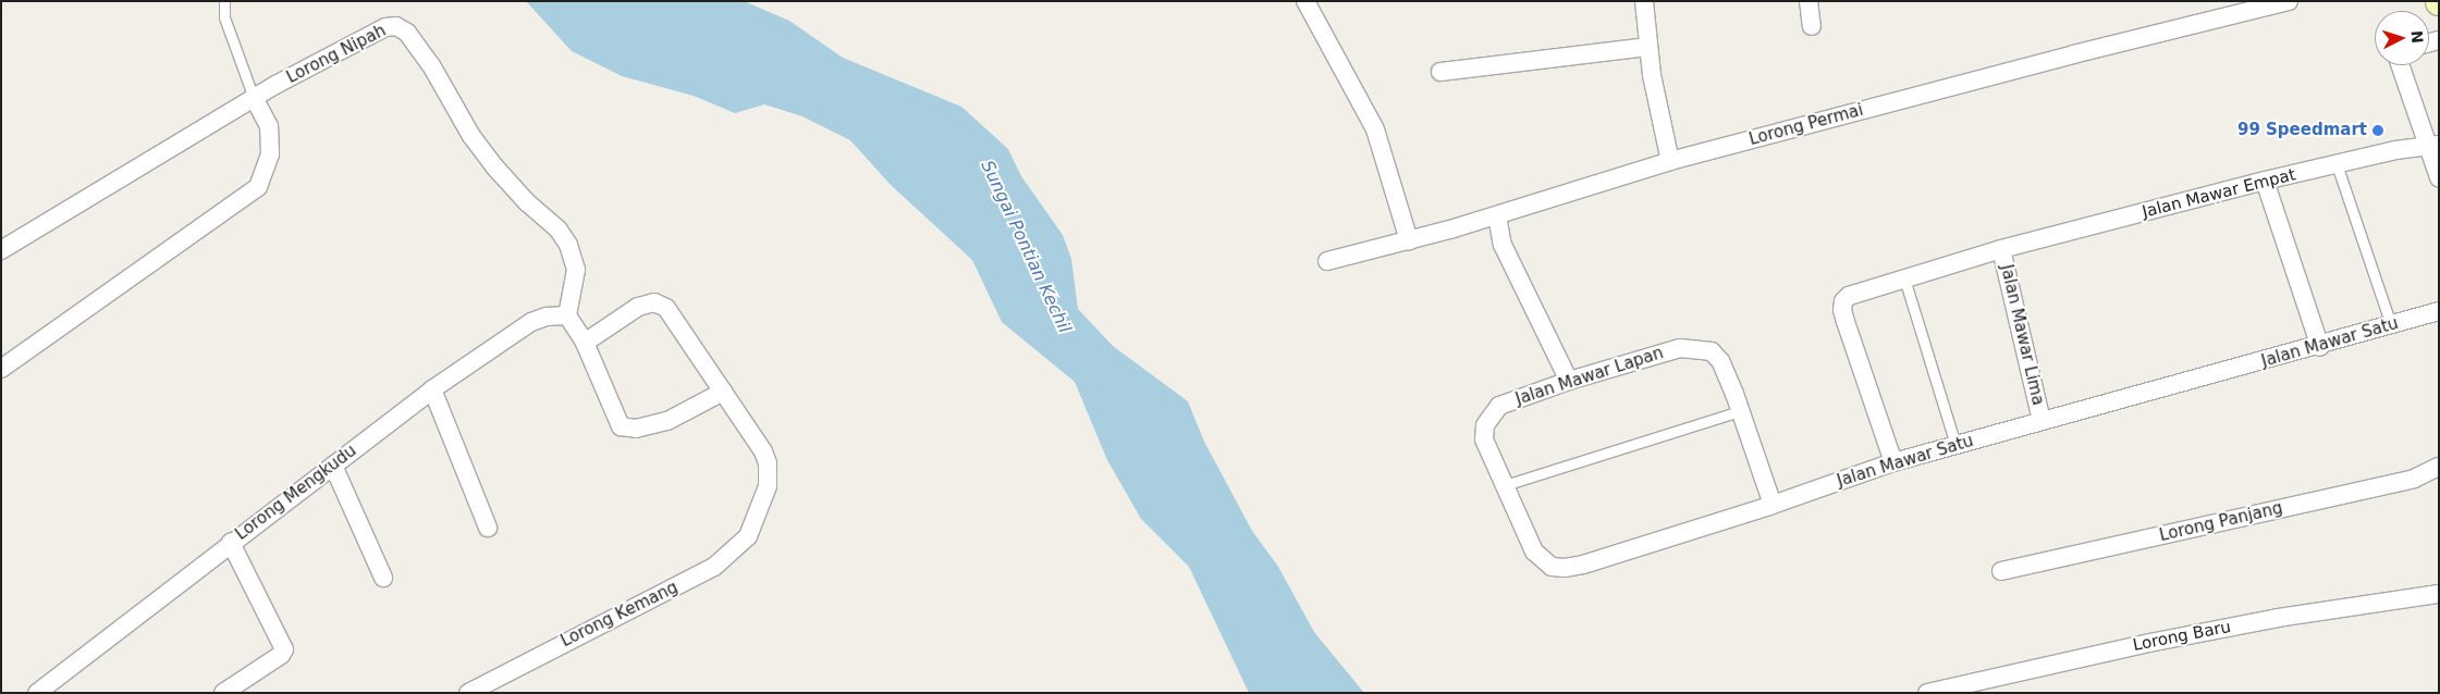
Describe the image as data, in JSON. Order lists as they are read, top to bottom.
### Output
{
  "streets": {
    "street": [
      "Lorong Nipah",
      "Lorong Permai",
      "Jalan Mawar Empat",
      "Jalan Mawar Lima",
      "Jalan Mawar Satu",
      "Jalan Mawar Lapan",
      "Lorong Mengkudu",
      "Lorong Panjang",
      "Lorong Kemang",
      "Lorong Baru"
    ]
  },
  "crossings": [
    ["Lorong Nipah", "Lorong Mengkudu"],
    ["Jalan Mawar Empat", "Jalan Mawar Lima"],
    ["Jalan Mawar Empat", "Jalan Mawar Satu"],
    ["Jalan Mawar Lima", "Jalan Mawar Satu"],
    ["Jalan Mawar Satu", "Jalan Mawar Lapan"]
  ],
  "water": ["Sungai Pontian Kechil"],
  "places": ["99 Speedmart"],
  "north": "right"
}
